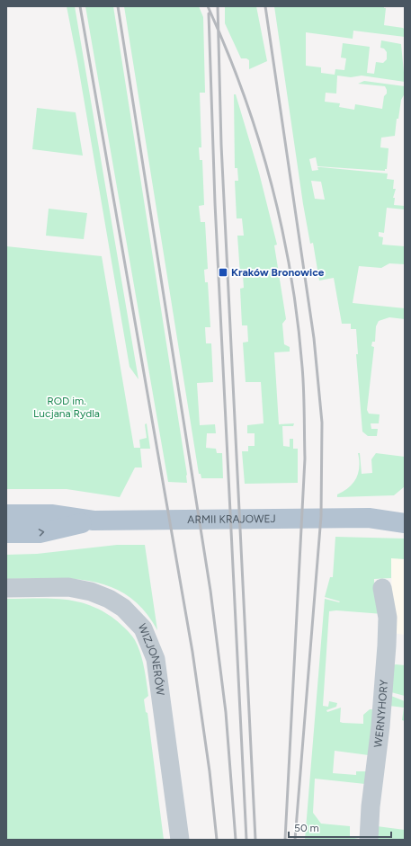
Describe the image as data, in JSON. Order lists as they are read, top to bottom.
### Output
{
  "streets": {
    "main road": ["ARMII KRAJOWEJ"],
    "street": ["WIZJONERÓW", "WERNYHORY"]
  },
  "parks": ["ROD im. Lucjana Rydla"],
  "places": {
    "transit": ["Kraków Bronowice"]
  },
  "scale_bar": "50 m"
}
